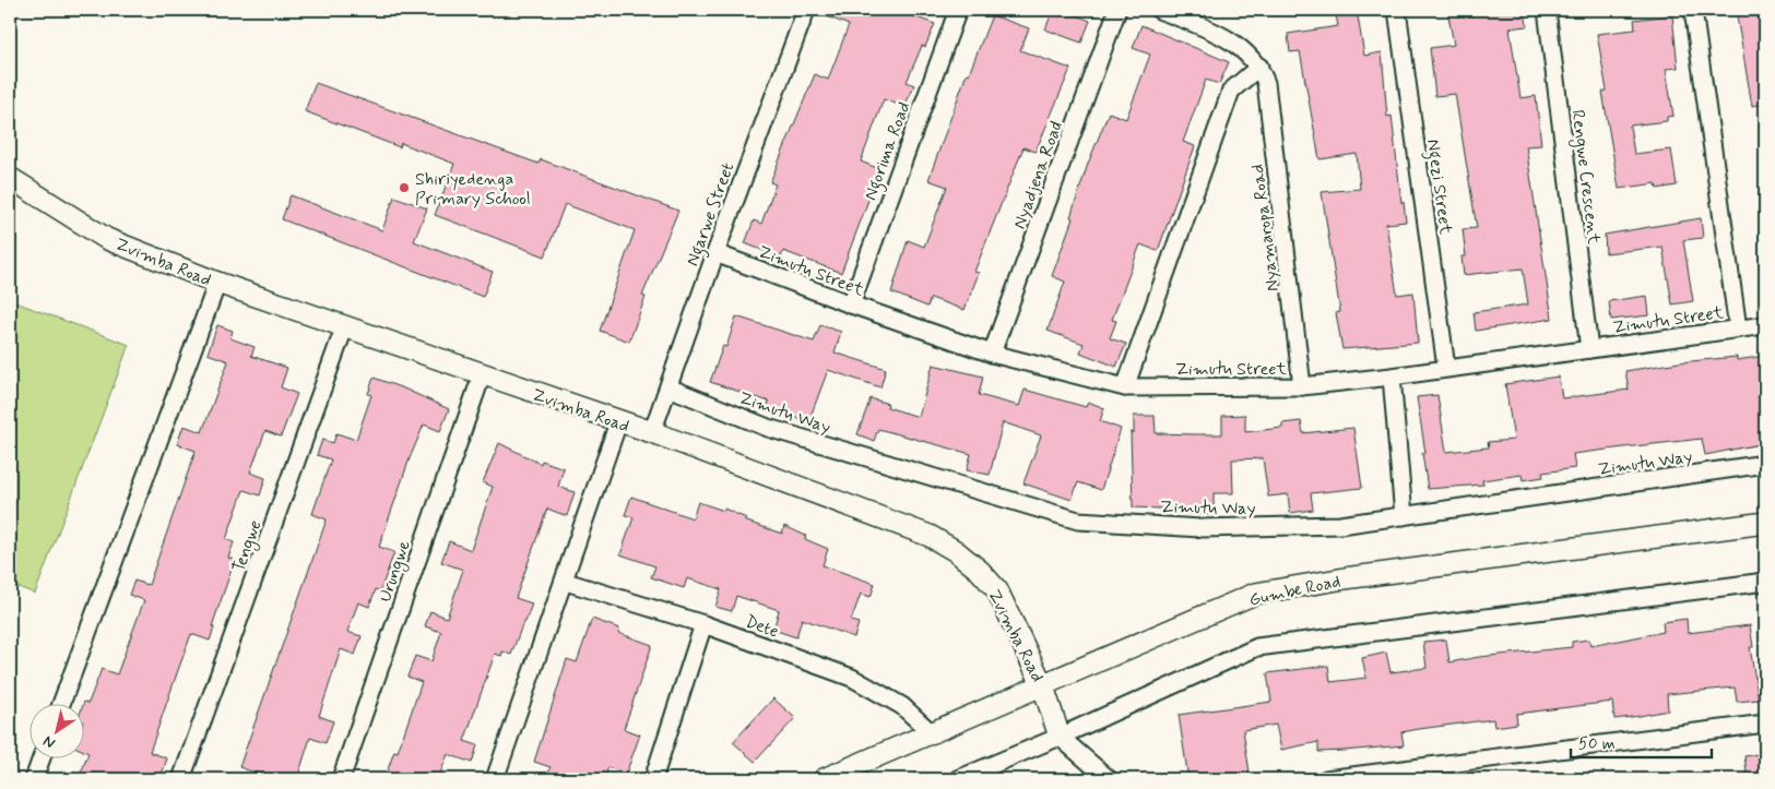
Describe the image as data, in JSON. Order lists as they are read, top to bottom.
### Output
{
  "streets": {
    "street": [
      "Ngorima Road",
      "Nyadjena Road",
      "Rengwe Crescent",
      "Ngezi Street",
      "Ngarwe Street",
      "Nyamaropa Road",
      "Zvimba Road",
      "Zimutu Street",
      "Zimutu Way",
      "Tengwe",
      "Urungwe",
      "Gumbe Road",
      "Dete"
    ]
  },
  "crossings": [
    ["Ngorima Road", "Zimutu Street"],
    ["Nyadjena Road", "Zimutu Street"],
    ["Rengwe Crescent", "Zimutu Street"],
    ["Ngezi Street", "Zimutu Street"],
    ["Ngarwe Street", "Zvimba Road"],
    ["Ngarwe Street", "Zimutu Street"],
    ["Ngarwe Street", "Zimutu Way"],
    ["Nyamaropa Road", "Zimutu Street"],
    ["Zvimba Road", "Tengwe"],
    ["Zvimba Road", "Urungwe"],
    ["Zvimba Road", "Gumbe Road"],
    ["Gumbe Road", "Dete"]
  ],
  "places": ["Shiriyedenga Primary School"],
  "scale_bar": "50 m",
  "north": "bottom left"
}
